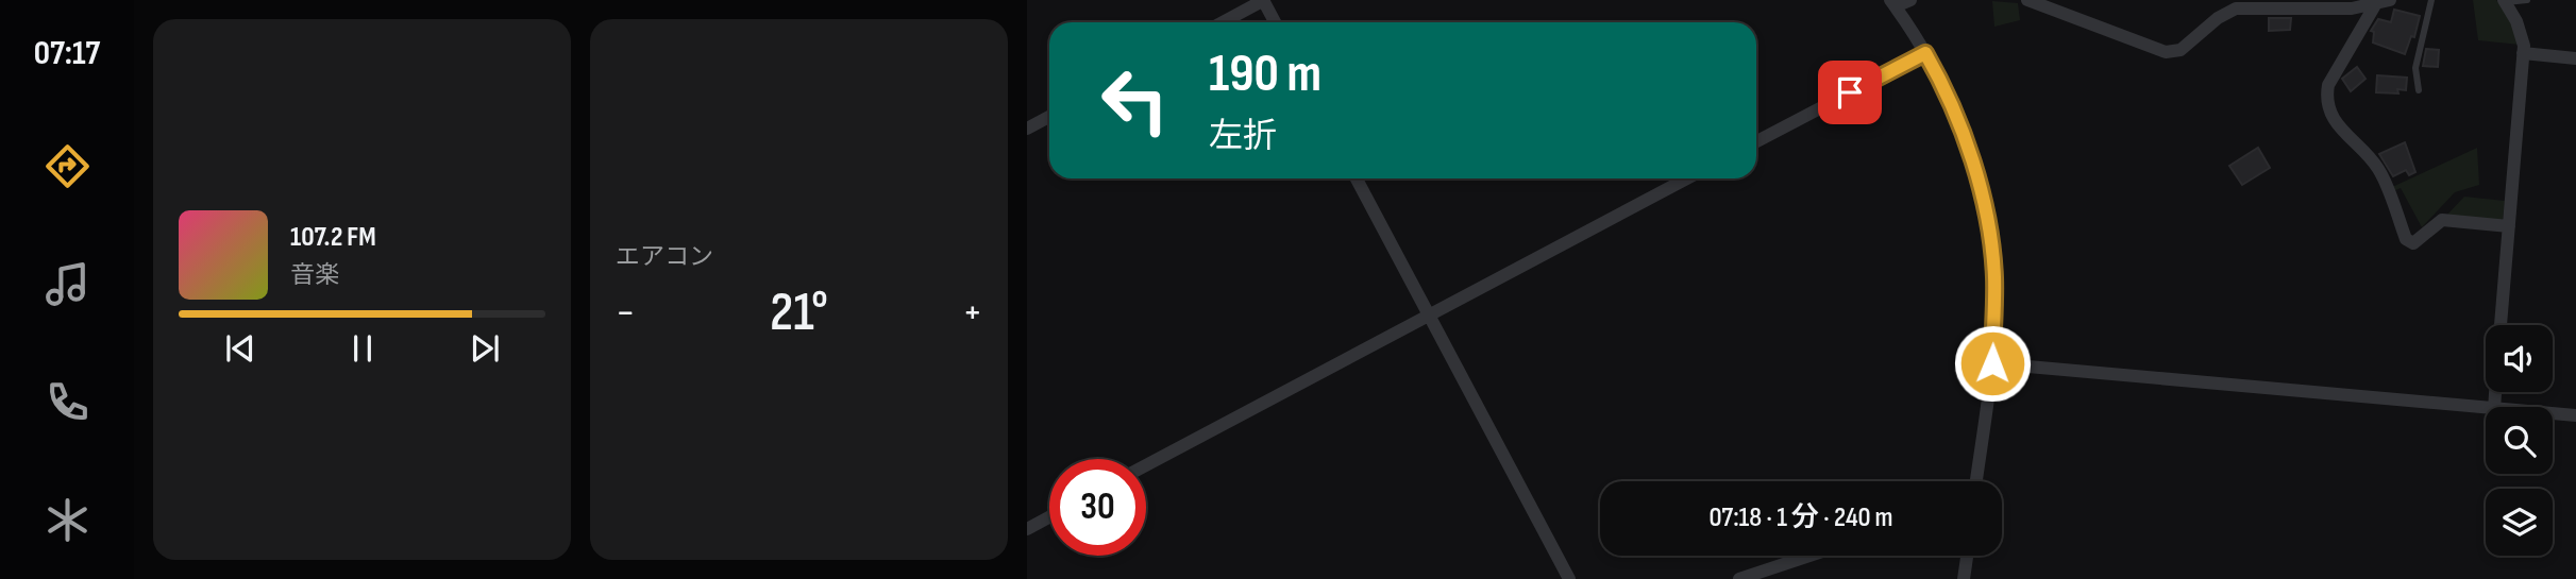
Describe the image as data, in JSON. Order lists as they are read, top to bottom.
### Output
{
  "page": {
    "tabs": "07:17",
    "tile": "エアコン",
    "turn": ["190 m", "左折"],
    "song": ["107.2 FM", "音楽"],
    "heat": ["−", "21°", "+"],
    "limit": "30",
    "trip": "07:18 · 1 分 · 240 m"
  }
}
